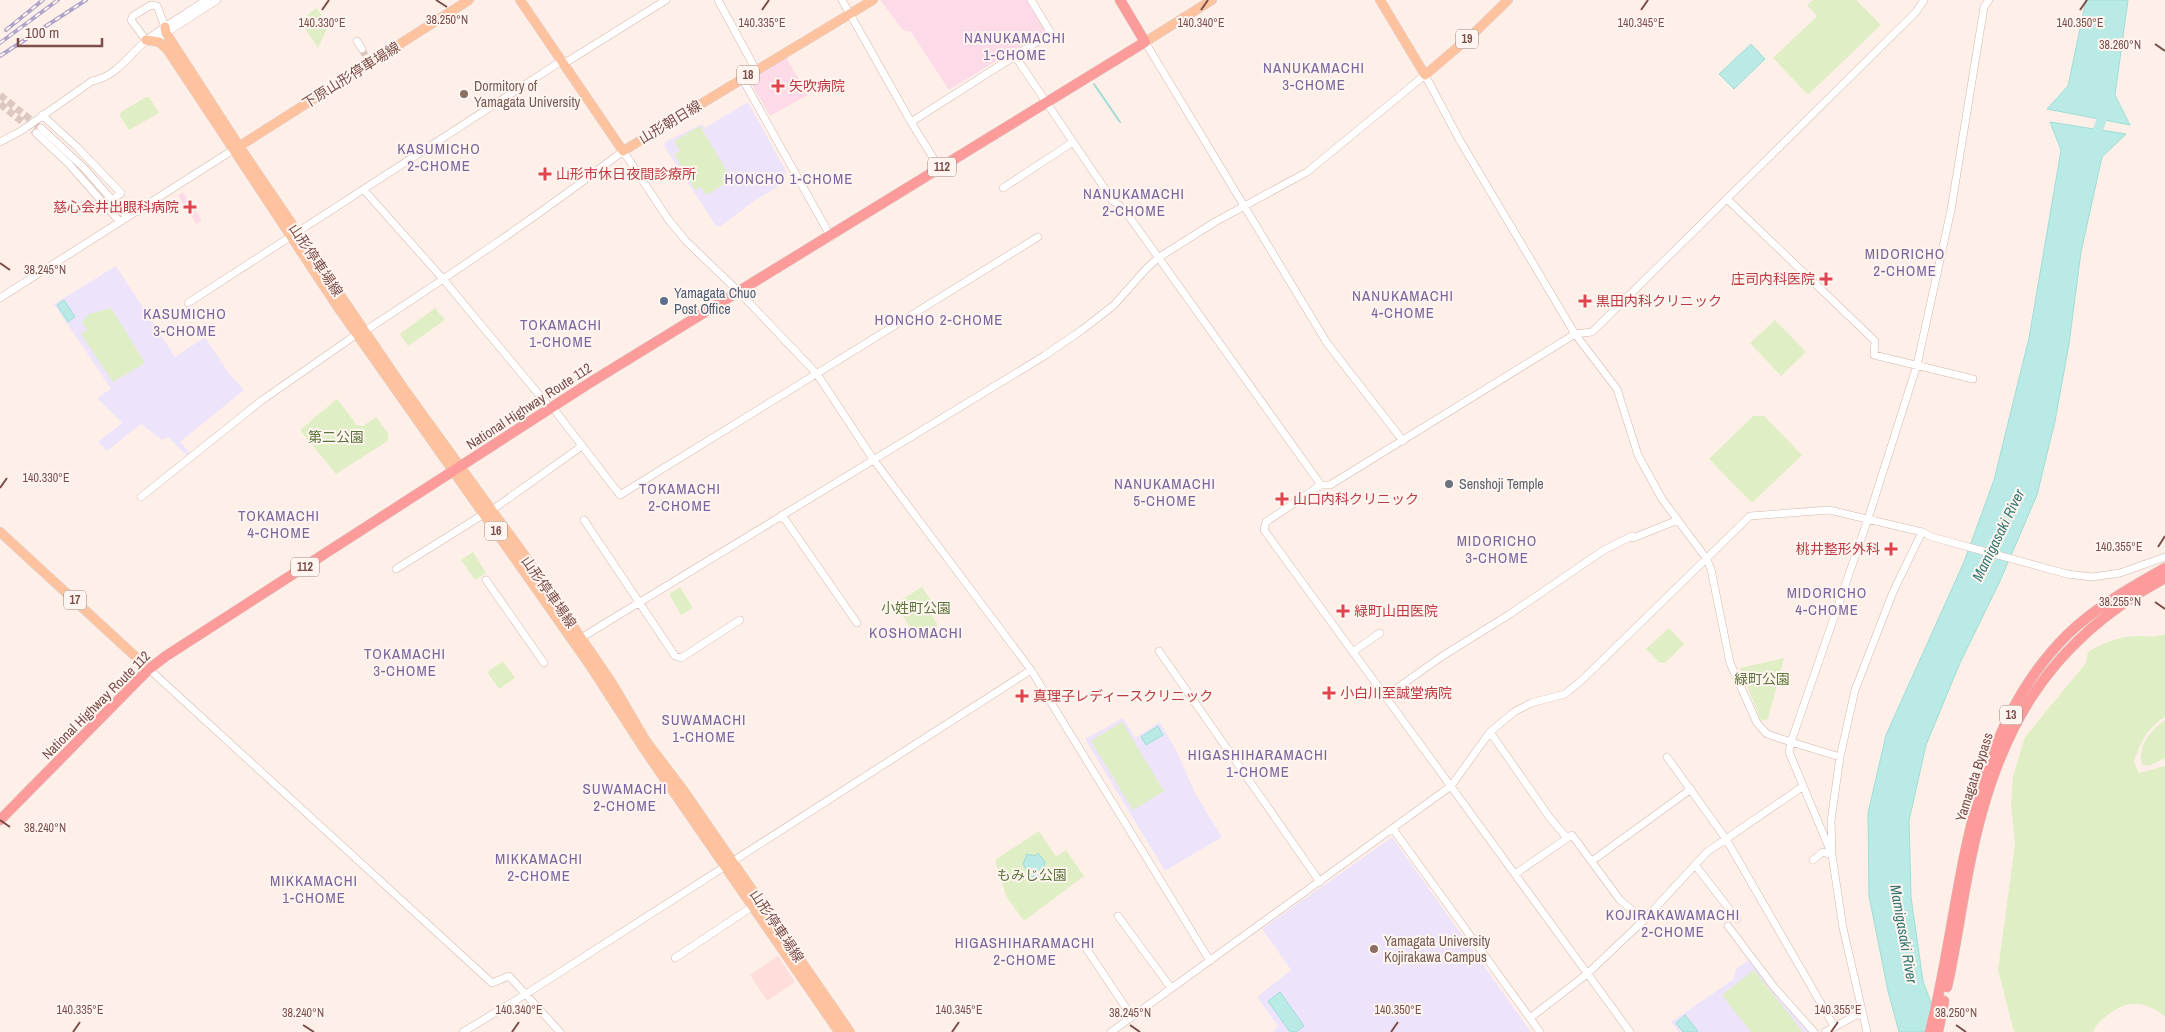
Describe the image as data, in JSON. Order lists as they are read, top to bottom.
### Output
{
  "streets": {
    "highway": [
      "112",
      "National Highway Route 112",
      "13",
      "Yamagata Bypass"
    ],
    "main road": [
      "19",
      "下原山形停車場線",
      "18",
      "山形朝日線",
      "山形停車場線",
      "16",
      "17"
    ]
  },
  "crossings": [
    ["下原山形停車場線", "山形停車場線"],
    ["山形停車場線", "National Highway Route 112"],
    ["National Highway Route 112", "17"]
  ],
  "districts": [
    "NANUKAMACHI 1-CHOME",
    "NANUKAMACHI 3-CHOME",
    "KASUMICHO 2-CHOME",
    "HONCHO 1-CHOME",
    "NANUKAMACHI 2-CHOME",
    "MIDORICHO 2-CHOME",
    "NANUKAMACHI 4-CHOME",
    "KASUMICHO 3-CHOME",
    "HONCHO 2-CHOME",
    "TOKAMACHI 1-CHOME",
    "NANUKAMACHI 5-CHOME",
    "TOKAMACHI 2-CHOME",
    "TOKAMACHI 4-CHOME",
    "MIDORICHO 3-CHOME",
    "MIDORICHO 4-CHOME",
    "KOSHOMACHI",
    "TOKAMACHI 3-CHOME",
    "SUWAMACHI 1-CHOME",
    "HIGASHIHARAMACHI 1-CHOME",
    "SUWAMACHI 2-CHOME",
    "MIKKAMACHI 2-CHOME",
    "MIKKAMACHI 1-CHOME",
    "KOJIRAKAWAMACHI 2-CHOME",
    "HIGASHIHARAMACHI 2-CHOME"
  ],
  "water": ["Mamigasaki River"],
  "parks": [
    "第二公園",
    "小姓町公園",
    "緑町公園",
    "もみじ公園"
  ],
  "places": {
    "health": [
      "矢吹病院",
      "山形市休日夜間診療所",
      "慈心会井出眼科病院",
      "庄司内科医院",
      "黒田内科クリニック",
      "山口内科クリニック",
      "桃井整形外科",
      "緑町山田医院",
      "小白川至誠堂病院",
      "真理子レディースクリニック"
    ],
    "other": [
      "Dormitory of Yamagata University",
      "Yamagata Chuo Post Office",
      "Senshoji Temple",
      "Yamagata University Kojirakawa Campus"
    ]
  },
  "scale_bar": "100 m",
  "coordinates": [
    "38.250°N",
    "140.335°E",
    "140.330°E",
    "140.340°E",
    "140.345°E",
    "140.350°E",
    "38.260°N",
    "38.245°N",
    "140.355°E",
    "38.255°N",
    "38.240°N"
  ]
}
